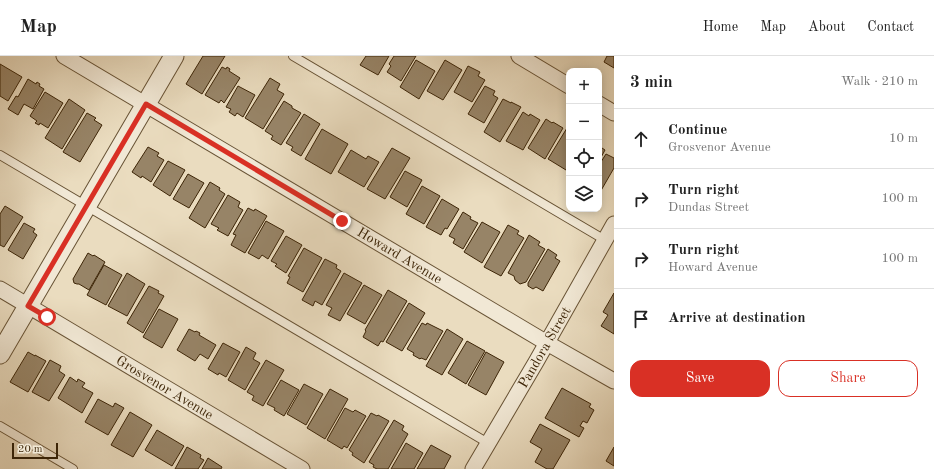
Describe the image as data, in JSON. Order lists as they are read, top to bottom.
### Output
{
  "streets": {
    "street": ["Howard Avenue", "Pandora Street", "Grosvenor Avenue"]
  },
  "crossings": [
    ["Howard Avenue", "Pandora Street"]
  ],
  "scale_bar": "20 m",
  "page": {
    "header": "Map",
    "nav": [
      "Home",
      "Map",
      "About",
      "Contact"
    ],
    "heading": ["3 min", "Walk · 210 m"],
    "map_buttons": ["+", "−"],
    "list": [
      ["Continue", "Grosvenor Avenue", "10 m"],
      ["Turn right", "Dundas Street", "100 m"],
      ["Turn right", "Howard Avenue", "100 m"],
      "Arrive at destination"
    ],
    "buttons": ["Save", "Share"],
    "scale": "20 m"
  }
}
